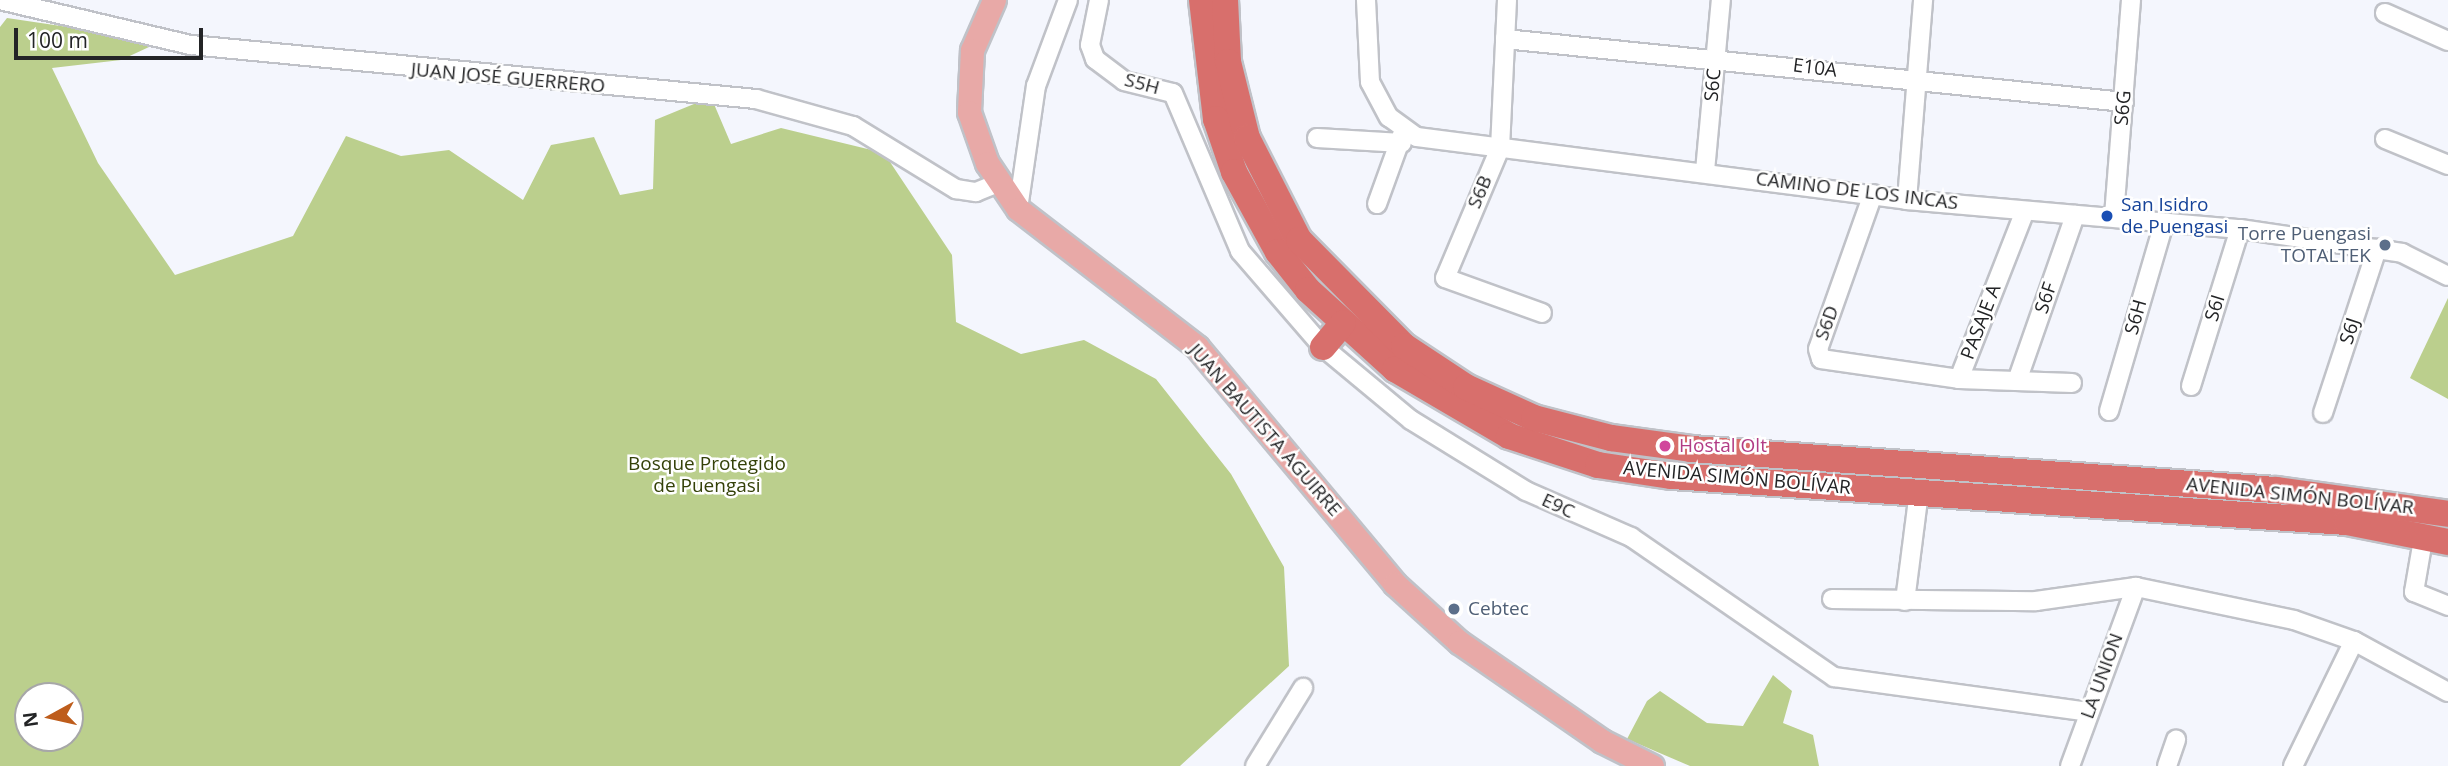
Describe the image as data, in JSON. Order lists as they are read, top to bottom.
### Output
{
  "streets": {
    "highway": ["AVENIDA SIMÓN BOLÍVAR"],
    "main road": ["JUAN BAUTISTA AGUIRRE"],
    "street": [
      "E10A",
      "JUAN JOSÉ GUERRERO",
      "S5H",
      "S6C",
      "S6G",
      "CAMINO DE LOS INCAS",
      "S6B",
      "S6F",
      "S6I",
      "S6H",
      "PASAJE A",
      "S6D",
      "S6J",
      "E9C",
      "LA UNION"
    ]
  },
  "crossings": [
    ["E10A", "S6C"],
    ["E10A", "S6G"],
    ["E10A", "S6B"],
    ["JUAN JOSÉ GUERRERO", "JUAN BAUTISTA AGUIRRE"],
    ["S5H", "E9C"],
    ["S6C", "CAMINO DE LOS INCAS"],
    ["S6G", "CAMINO DE LOS INCAS"],
    ["CAMINO DE LOS INCAS", "S6B"],
    ["CAMINO DE LOS INCAS", "S6F"],
    ["CAMINO DE LOS INCAS", "S6I"],
    ["CAMINO DE LOS INCAS", "S6H"],
    ["CAMINO DE LOS INCAS", "PASAJE A"],
    ["CAMINO DE LOS INCAS", "S6D"],
    ["CAMINO DE LOS INCAS", "S6J"],
    ["S6F", "PASAJE A"],
    ["PASAJE A", "S6D"],
    ["E9C", "LA UNION"]
  ],
  "parks": ["Bosque Protegido de Puengasi"],
  "places": [
    "San Isidro de Puengasi",
    "Torre Puengasi TOTALTEK",
    "Hostal Olt",
    "Cebtec"
  ],
  "scale_bar": "100 m",
  "north": "left"
}
